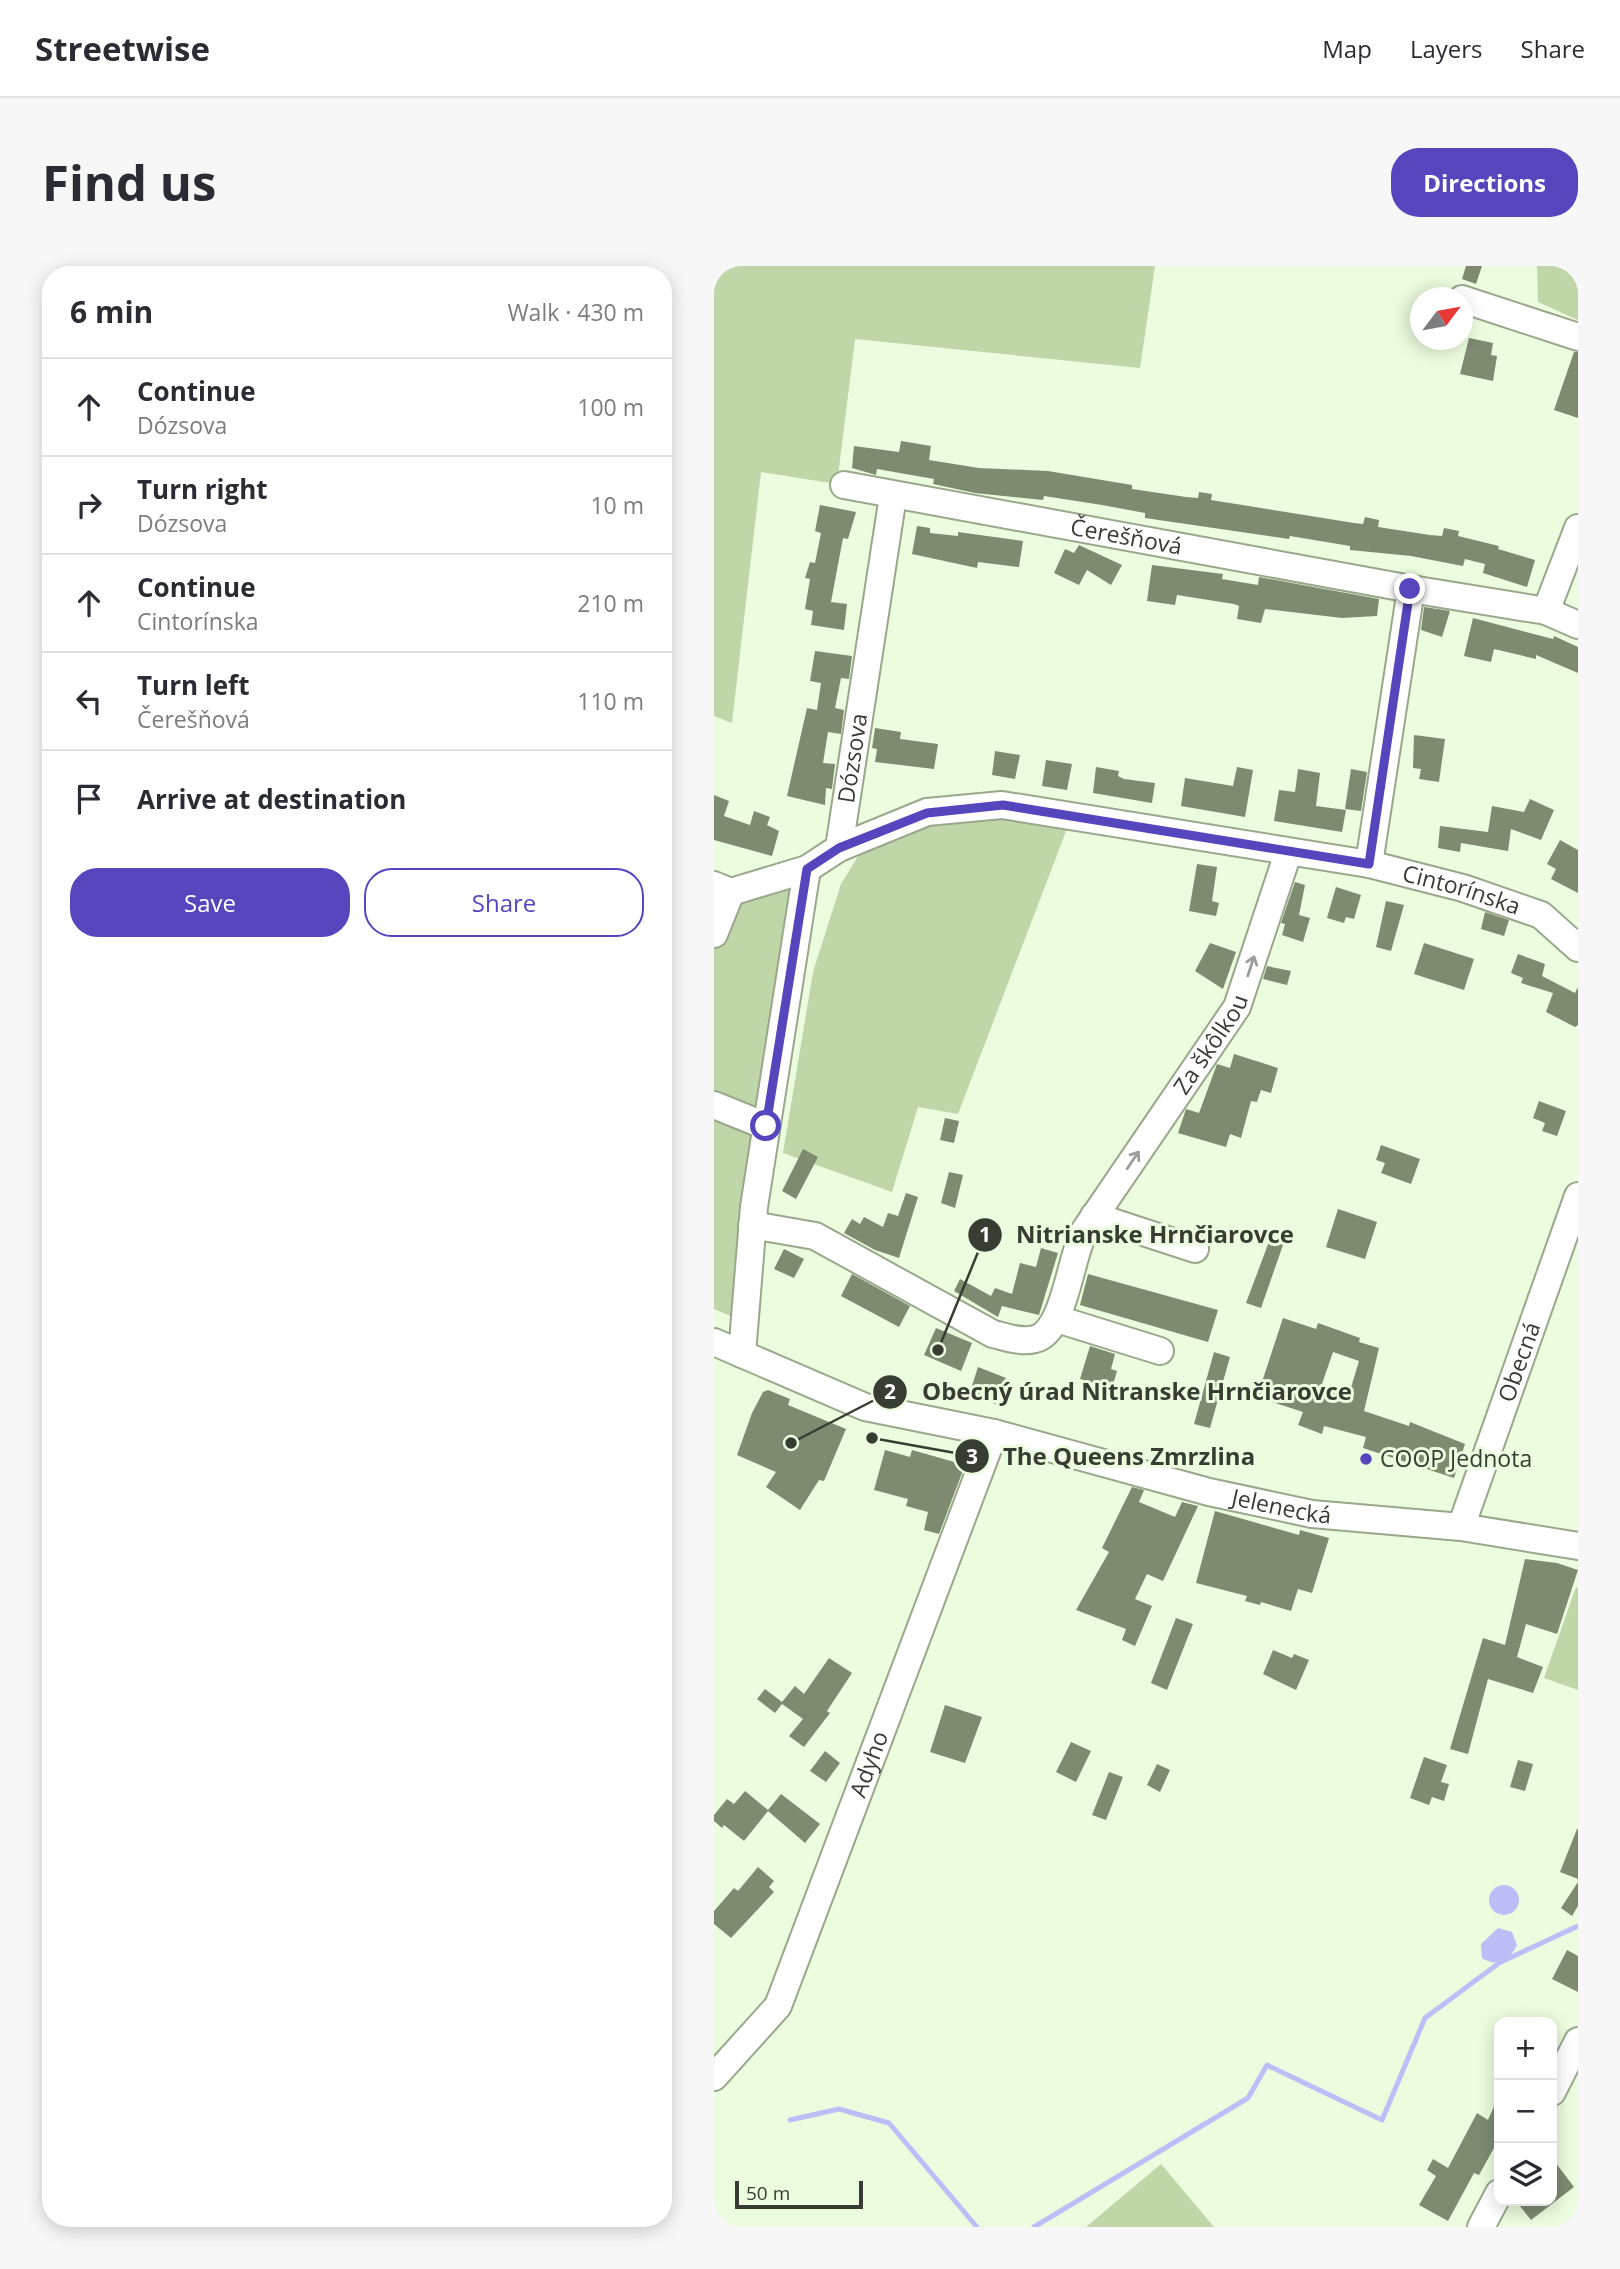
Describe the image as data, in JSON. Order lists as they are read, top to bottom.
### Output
{
  "streets": {
    "street": [
      "Čerešňová",
      "Dózsova",
      "Cintorínska",
      "Za škôlkou",
      "Obecná",
      "Jelenecká",
      "Adyho"
    ]
  },
  "crossings": [
    ["Čerešňová", "Dózsova"],
    ["Dózsova", "Cintorínska"],
    ["Cintorínska", "Za škôlkou"],
    ["Obecná", "Jelenecká"],
    ["Jelenecká", "Adyho"]
  ],
  "one_way": ["Za škôlkou"],
  "places": [
    "Nitrianske Hrnčiarovce",
    "The Queens Zmrzlina",
    "Obecný úrad Nitranske Hrnčiarovce",
    "COOP Jednota"
  ],
  "scale_bar": "50 m",
  "north": "top right",
  "page": {
    "header": "Streetwise",
    "nav": ["Map", "Layers", "Share"],
    "buttons": [
      "Directions",
      ["Save", "Share"]
    ],
    "title": "Find us",
    "heading": ["6 min", "Walk · 430 m"],
    "list": [
      ["Continue", "Dózsova", "100 m"],
      ["Turn right", "Dózsova", "10 m"],
      ["Continue", "Cintorínska", "210 m"],
      ["Turn left", "Čerešňová", "110 m"],
      "Arrive at destination"
    ],
    "map_buttons": ["+", "−"],
    "scale": "50 m"
  }
}
